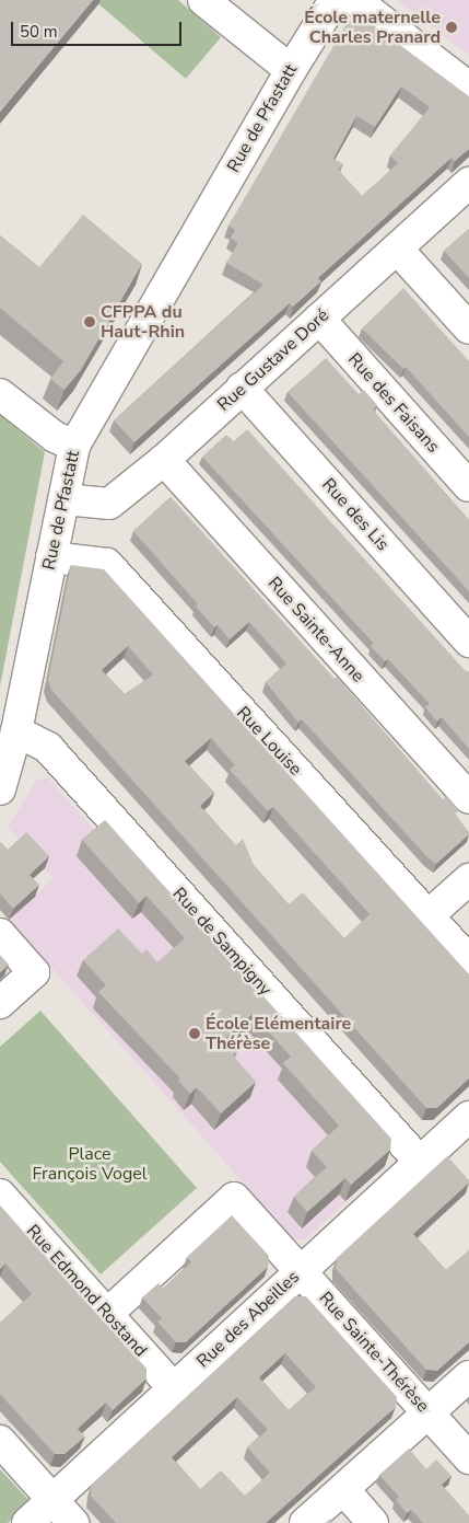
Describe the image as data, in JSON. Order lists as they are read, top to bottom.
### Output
{
  "streets": {
    "street": [
      "Rue de Pfastatt",
      "Rue Gustave Doré",
      "Rue des Faisans",
      "Rue des Lis",
      "Rue Sainte-Anne",
      "Rue Louise",
      "Rue de Sampigny",
      "Rue Edmond Rostand",
      "Rue des Abeilles",
      "Rue Sainte-Thérèse"
    ]
  },
  "crossings": [
    ["Rue de Pfastatt", "Rue Gustave Doré"],
    ["Rue de Pfastatt", "Rue Louise"],
    ["Rue de Pfastatt", "Rue de Sampigny"],
    ["Rue Gustave Doré", "Rue des Faisans"],
    ["Rue Gustave Doré", "Rue des Lis"],
    ["Rue Gustave Doré", "Rue Sainte-Anne"],
    ["Rue de Sampigny", "Rue des Abeilles"],
    ["Rue Edmond Rostand", "Rue des Abeilles"],
    ["Rue Edmond Rostand", "Rue Sainte-Thérèse"],
    ["Rue des Abeilles", "Rue Sainte-Thérèse"]
  ],
  "parks": ["Place François Vogel"],
  "places": ["École maternelle Charles Pranard", "CFPPA du Haut-Rhin", "École Elémentaire Thérèse"],
  "scale_bar": "50 m"
}
